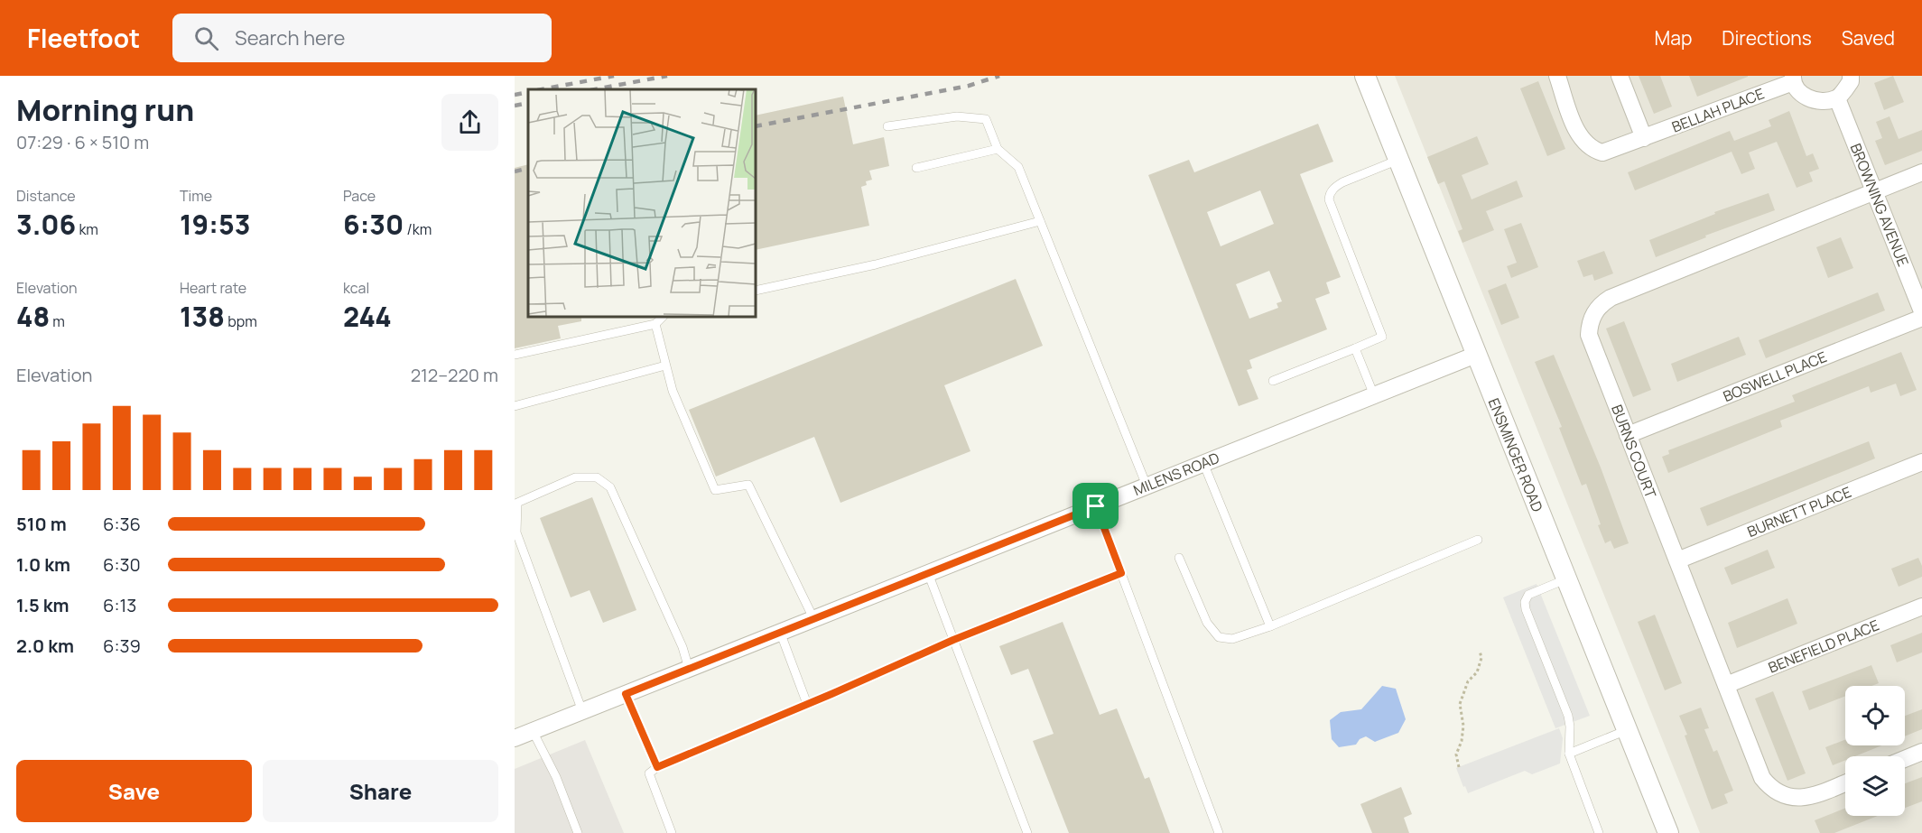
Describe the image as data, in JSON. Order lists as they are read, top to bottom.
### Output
{
  "streets": {
    "street": [
      "BELLAH PLACE",
      "BROWNING AVENUE",
      "BOSWELL PLACE",
      "BURNS COURT",
      "ENSMINGER ROAD",
      "MILENS ROAD",
      "BURNETT PLACE",
      "BENEFIELD PLACE"
    ]
  },
  "crossings": [
    ["BROWNING AVENUE", "BURNS COURT"],
    ["BOSWELL PLACE", "BURNS COURT"],
    ["BURNS COURT", "BURNETT PLACE"],
    ["BURNS COURT", "BENEFIELD PLACE"],
    ["ENSMINGER ROAD", "MILENS ROAD"]
  ],
  "page": {
    "header": "Fleetfoot",
    "search": "Search here",
    "nav": ["Map", "Directions", "Saved"],
    "heading": ["Morning run", "07:29 · 6 × 510 m"],
    "stats": [
      ["Distance", "3.06 km"],
      ["Time", "19:53"],
      ["Pace", "6:30 /km"],
      ["Elevation", "48 m"],
      ["Heart rate", "138 bpm"],
      ["kcal", "244"]
    ],
    "chart": ["Elevation", "212–220 m"],
    "list": [
      {
        "name": "510 m",
        "note": "6:36"
      },
      {
        "name": "1.0 km",
        "note": "6:30"
      },
      {
        "name": "1.5 km",
        "note": "6:13"
      },
      {
        "name": "2.0 km",
        "note": "6:39"
      }
    ],
    "buttons": ["Save", "Share"]
  }
}
